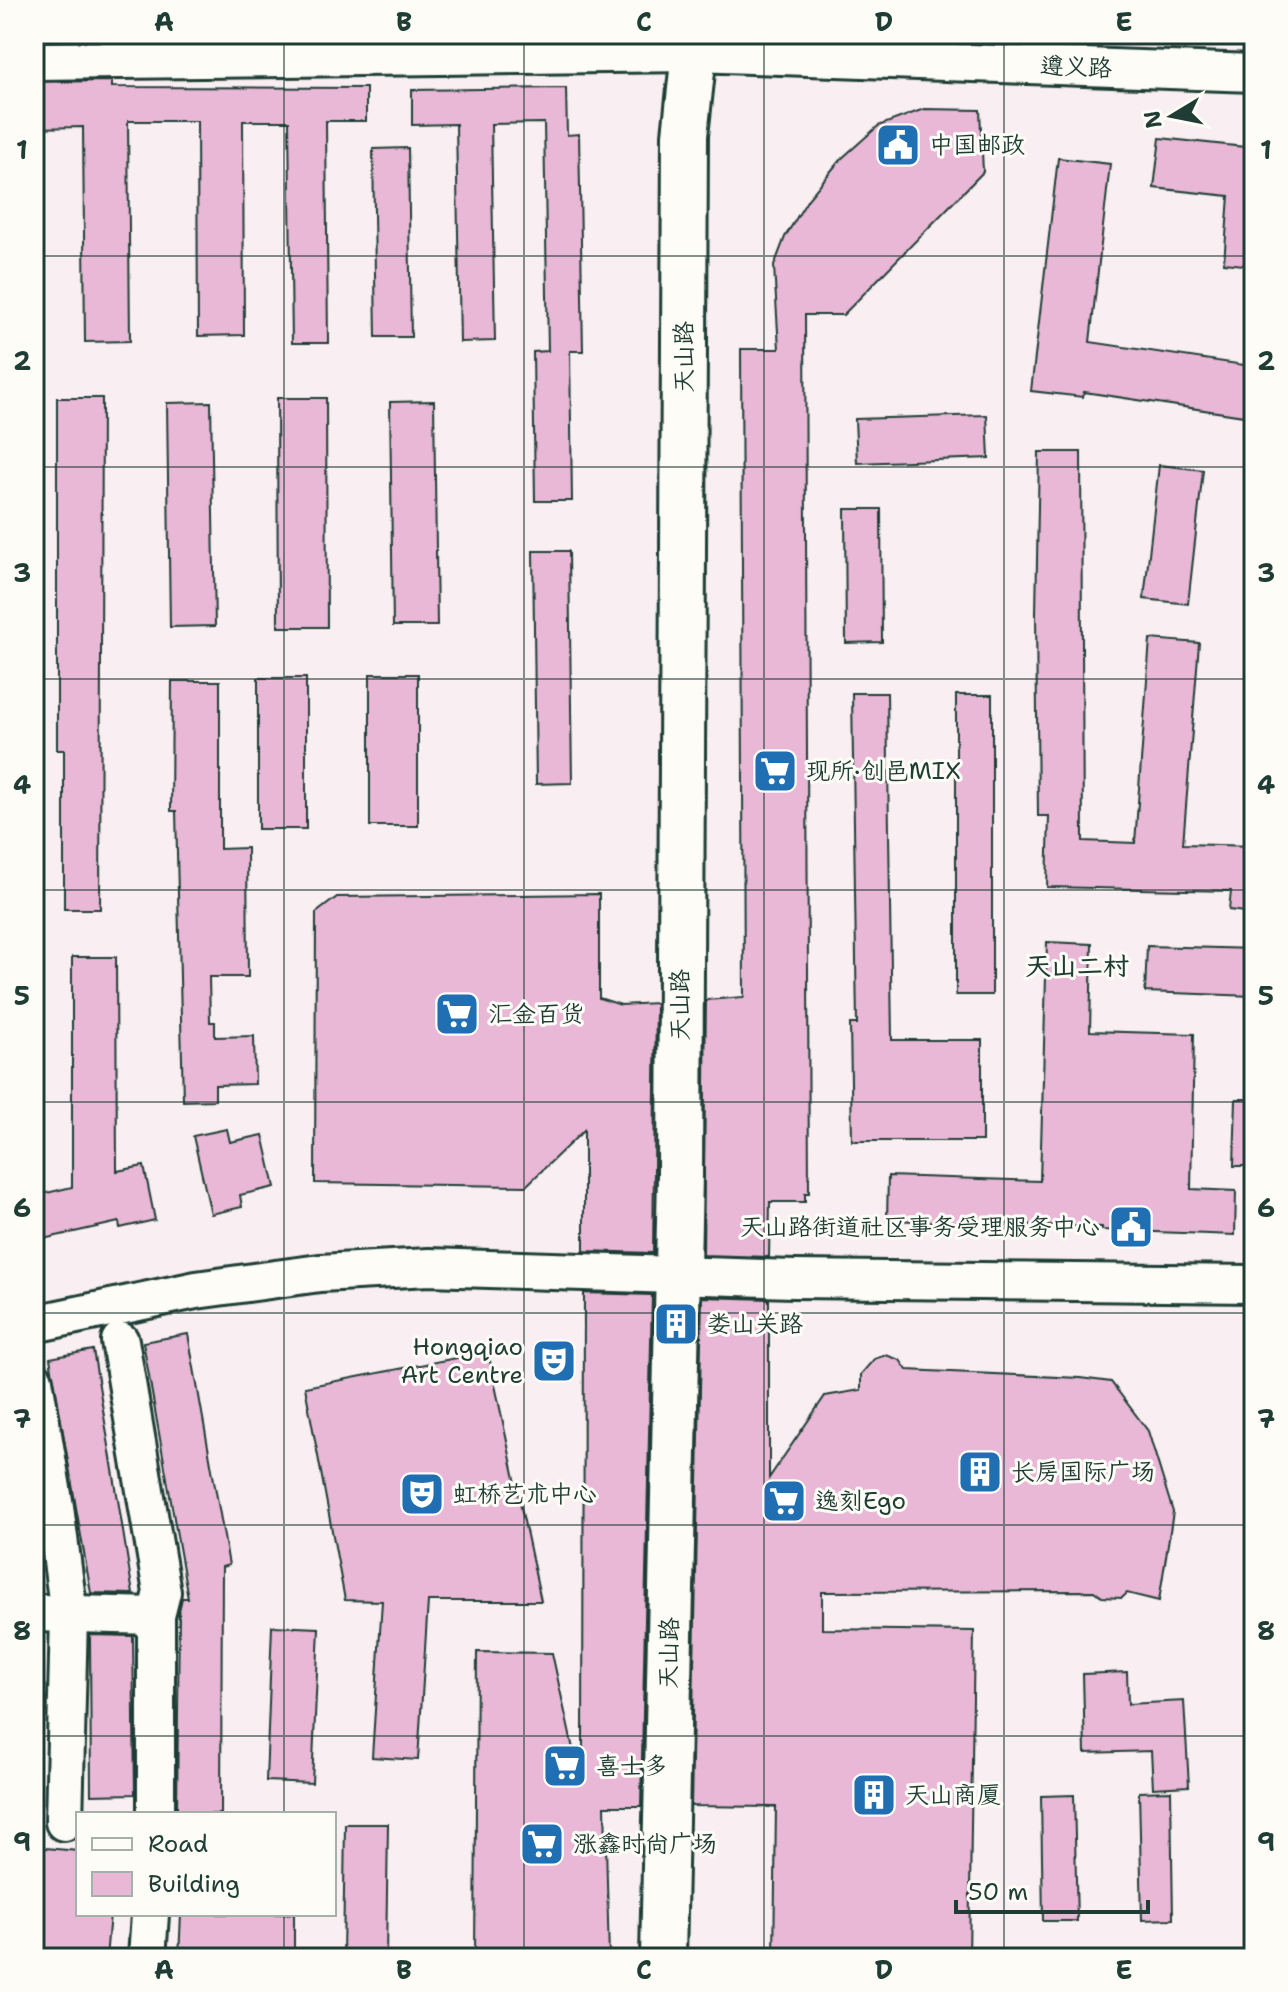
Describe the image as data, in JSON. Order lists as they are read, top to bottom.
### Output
{
  "streets": {
    "main road": ["天山路"],
    "street": ["遵义路"]
  },
  "crossings": [
    ["遵义路", "天山路"]
  ],
  "districts": ["天山二村"],
  "places": {
    "public building": ["中国邮政", "天山路街道社区事务受理服务中心"],
    "supermarket": [
      "现所·创邑MIX",
      "汇金百货",
      "逸刻Ego",
      "喜士多",
      "涨鑫时尚广场"
    ],
    "building": ["娄山关路", "长房国际广场", "天山商厦"],
    "theatre": ["Hongqiao Art Centre", "虹桥艺术中心"]
  },
  "legend": ["Road", "Building"],
  "scale_bar": "50 m",
  "north": "left",
  "grid": {
    "columns": [
      "A",
      "B",
      "C",
      "D",
      "E"
    ],
    "rows": [
      "1",
      "2",
      "3",
      "4",
      "5",
      "6",
      "7",
      "8",
      "9"
    ]
  }
}
